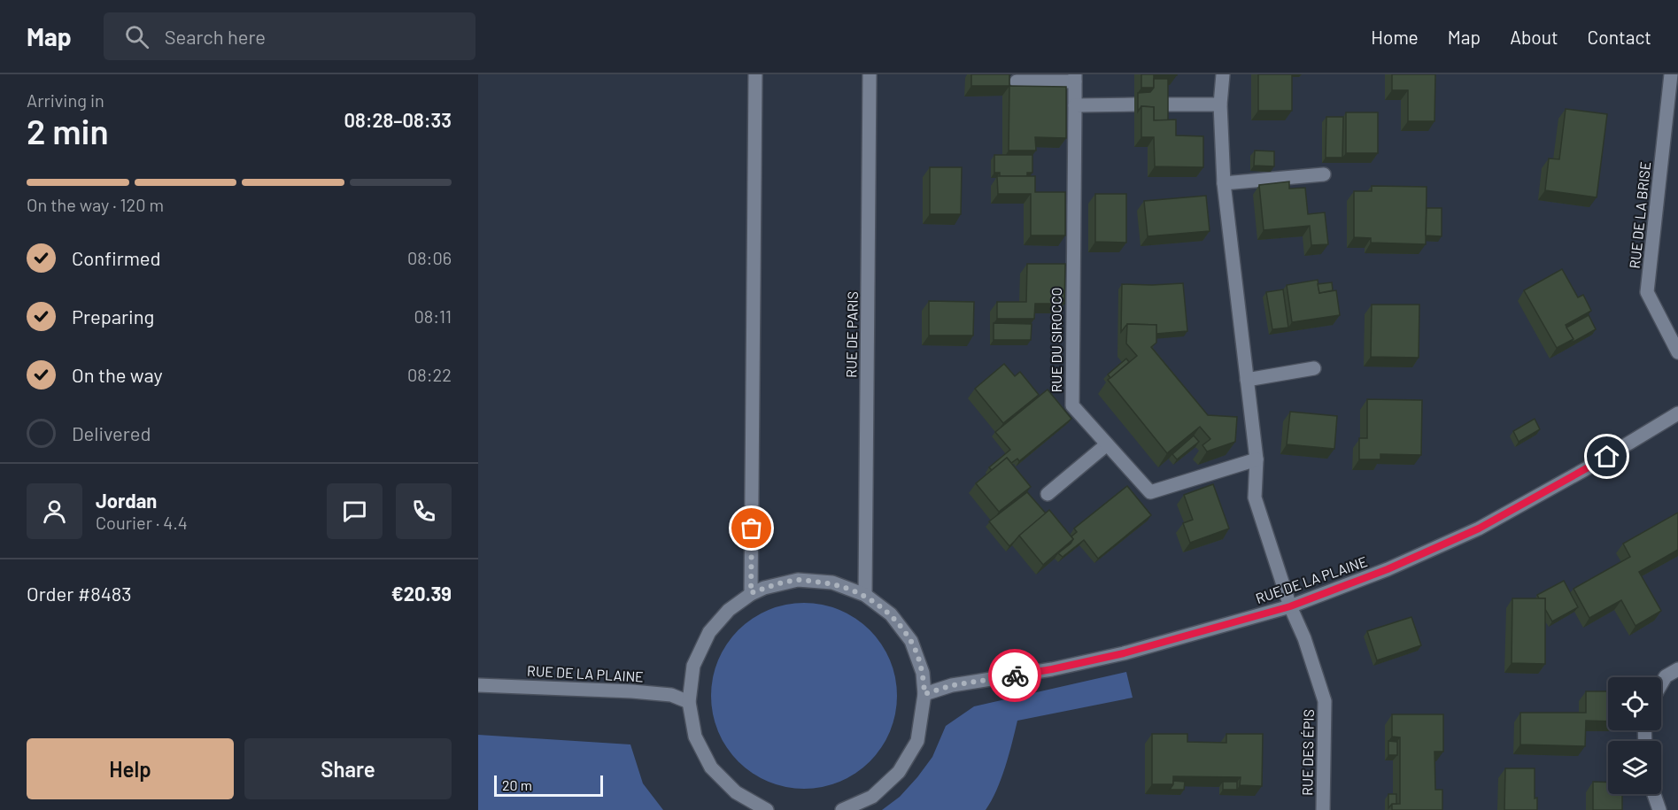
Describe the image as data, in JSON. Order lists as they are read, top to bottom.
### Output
{
  "streets": {
    "street": [
      "RUE DE LA BRISE",
      "RUE DE PARIS",
      "RUE DU SIROCCO",
      "RUE DE LA PLAINE",
      "RUE DES ÉPIS"
    ]
  },
  "crossings": [
    ["RUE DE LA PLAINE", "RUE DES ÉPIS"]
  ],
  "scale_bar": "20 m",
  "page": {
    "header": "Map",
    "search": "Search here",
    "nav": [
      "Home",
      "Map",
      "About",
      "Contact"
    ],
    "heading": ["2 min", "Arriving in", "08:28–08:33"],
    "panel": [
      "Jordan",
      "Courier · 4.4",
      "Order #8483",
      "€20.39"
    ],
    "bar": "On the way · 120 m",
    "list": [
      ["Confirmed", "08:06"],
      ["Preparing", "08:11"],
      ["On the way", "08:22"],
      "Delivered"
    ],
    "buttons": ["Help", "Share"],
    "scale": "20 m"
  }
}
